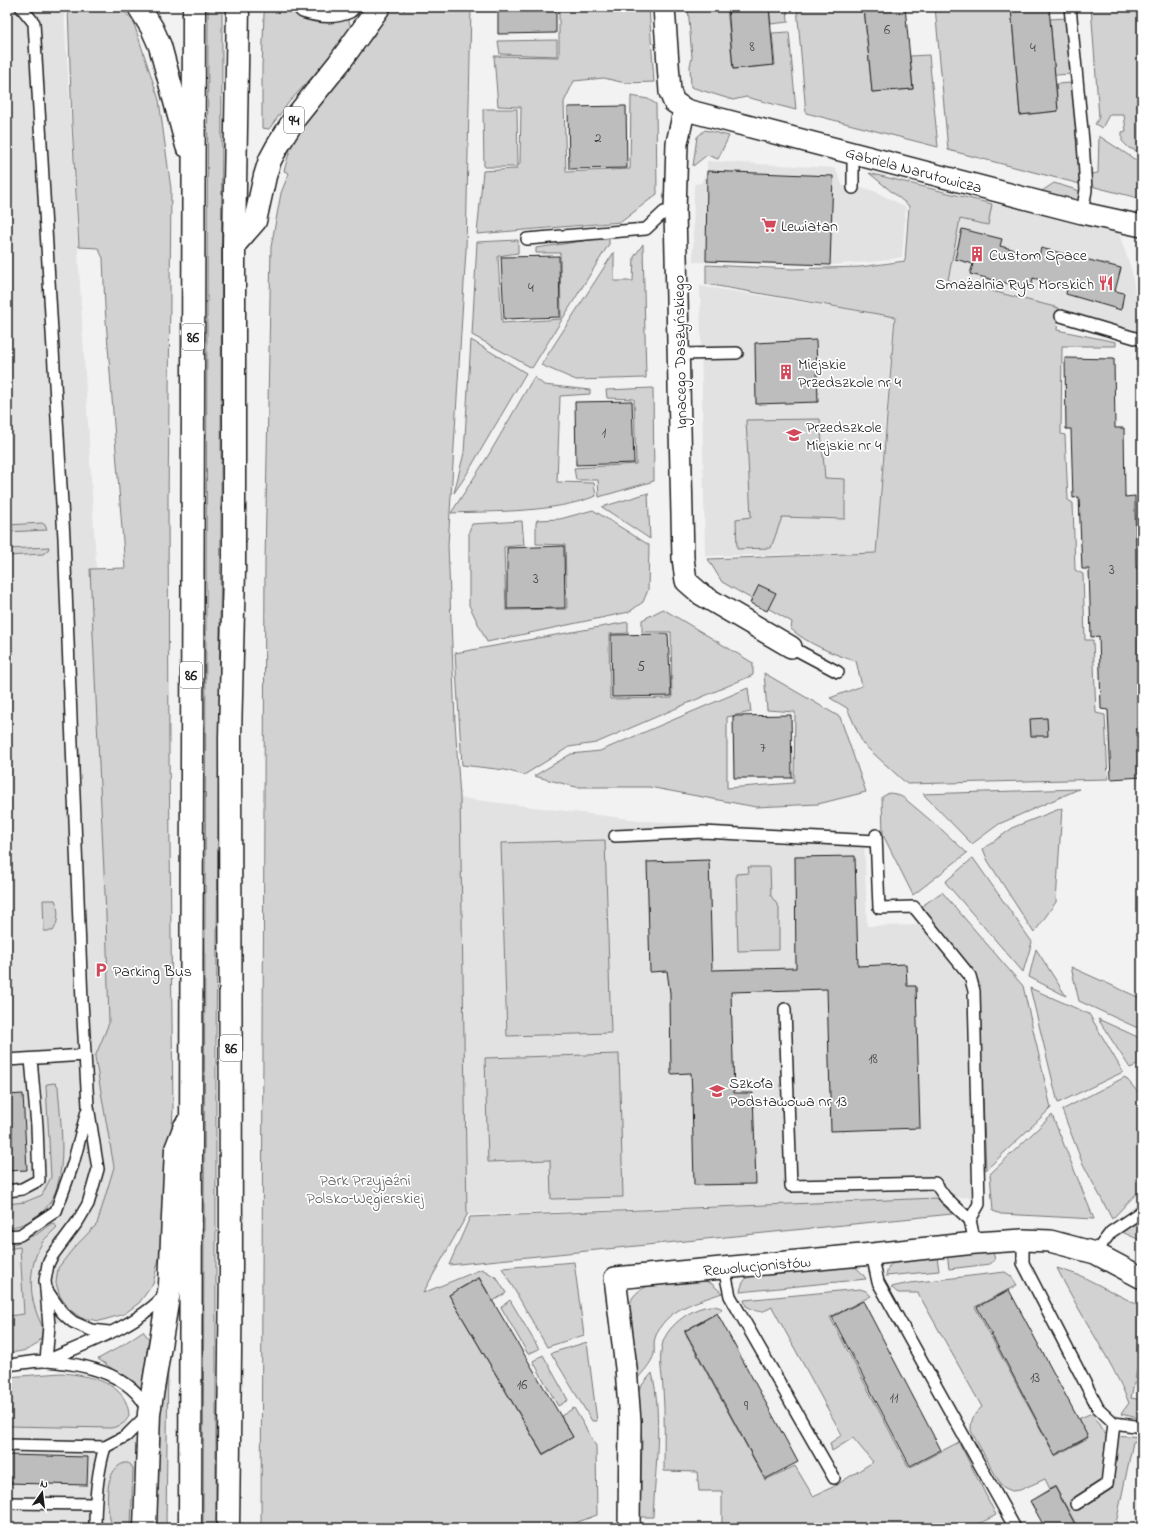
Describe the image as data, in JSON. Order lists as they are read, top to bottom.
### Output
{
  "streets": {
    "main road": ["94", "86"],
    "street": ["Gabriela Narutowicza", "Ignacego Daszyńskiego", "Rewolucjonistów"]
  },
  "crossings": [
    ["94", "86"],
    ["Gabriela Narutowicza", "Ignacego Daszyńskiego"]
  ],
  "parks": ["Park Przyjaźni Polsko–Węgierskiej"],
  "places": {
    "supermarket": ["Lewiatan"],
    "building": ["Custom Space", "Miejskie Przedszkole nr 4"],
    "restaurant": ["Smażalnia Ryb Morskich"],
    "school or university": ["Przedszkole Miejskie nr 4", "Szkoła Podstawowa nr 13"],
    "parking": ["Parking Bus"]
  },
  "house_numbers": [
    "6",
    "8",
    "4",
    "2",
    "4",
    "1",
    "3",
    "3",
    "5",
    "7",
    "18",
    "13",
    "16",
    "11",
    "9"
  ],
  "north": "top"
}
